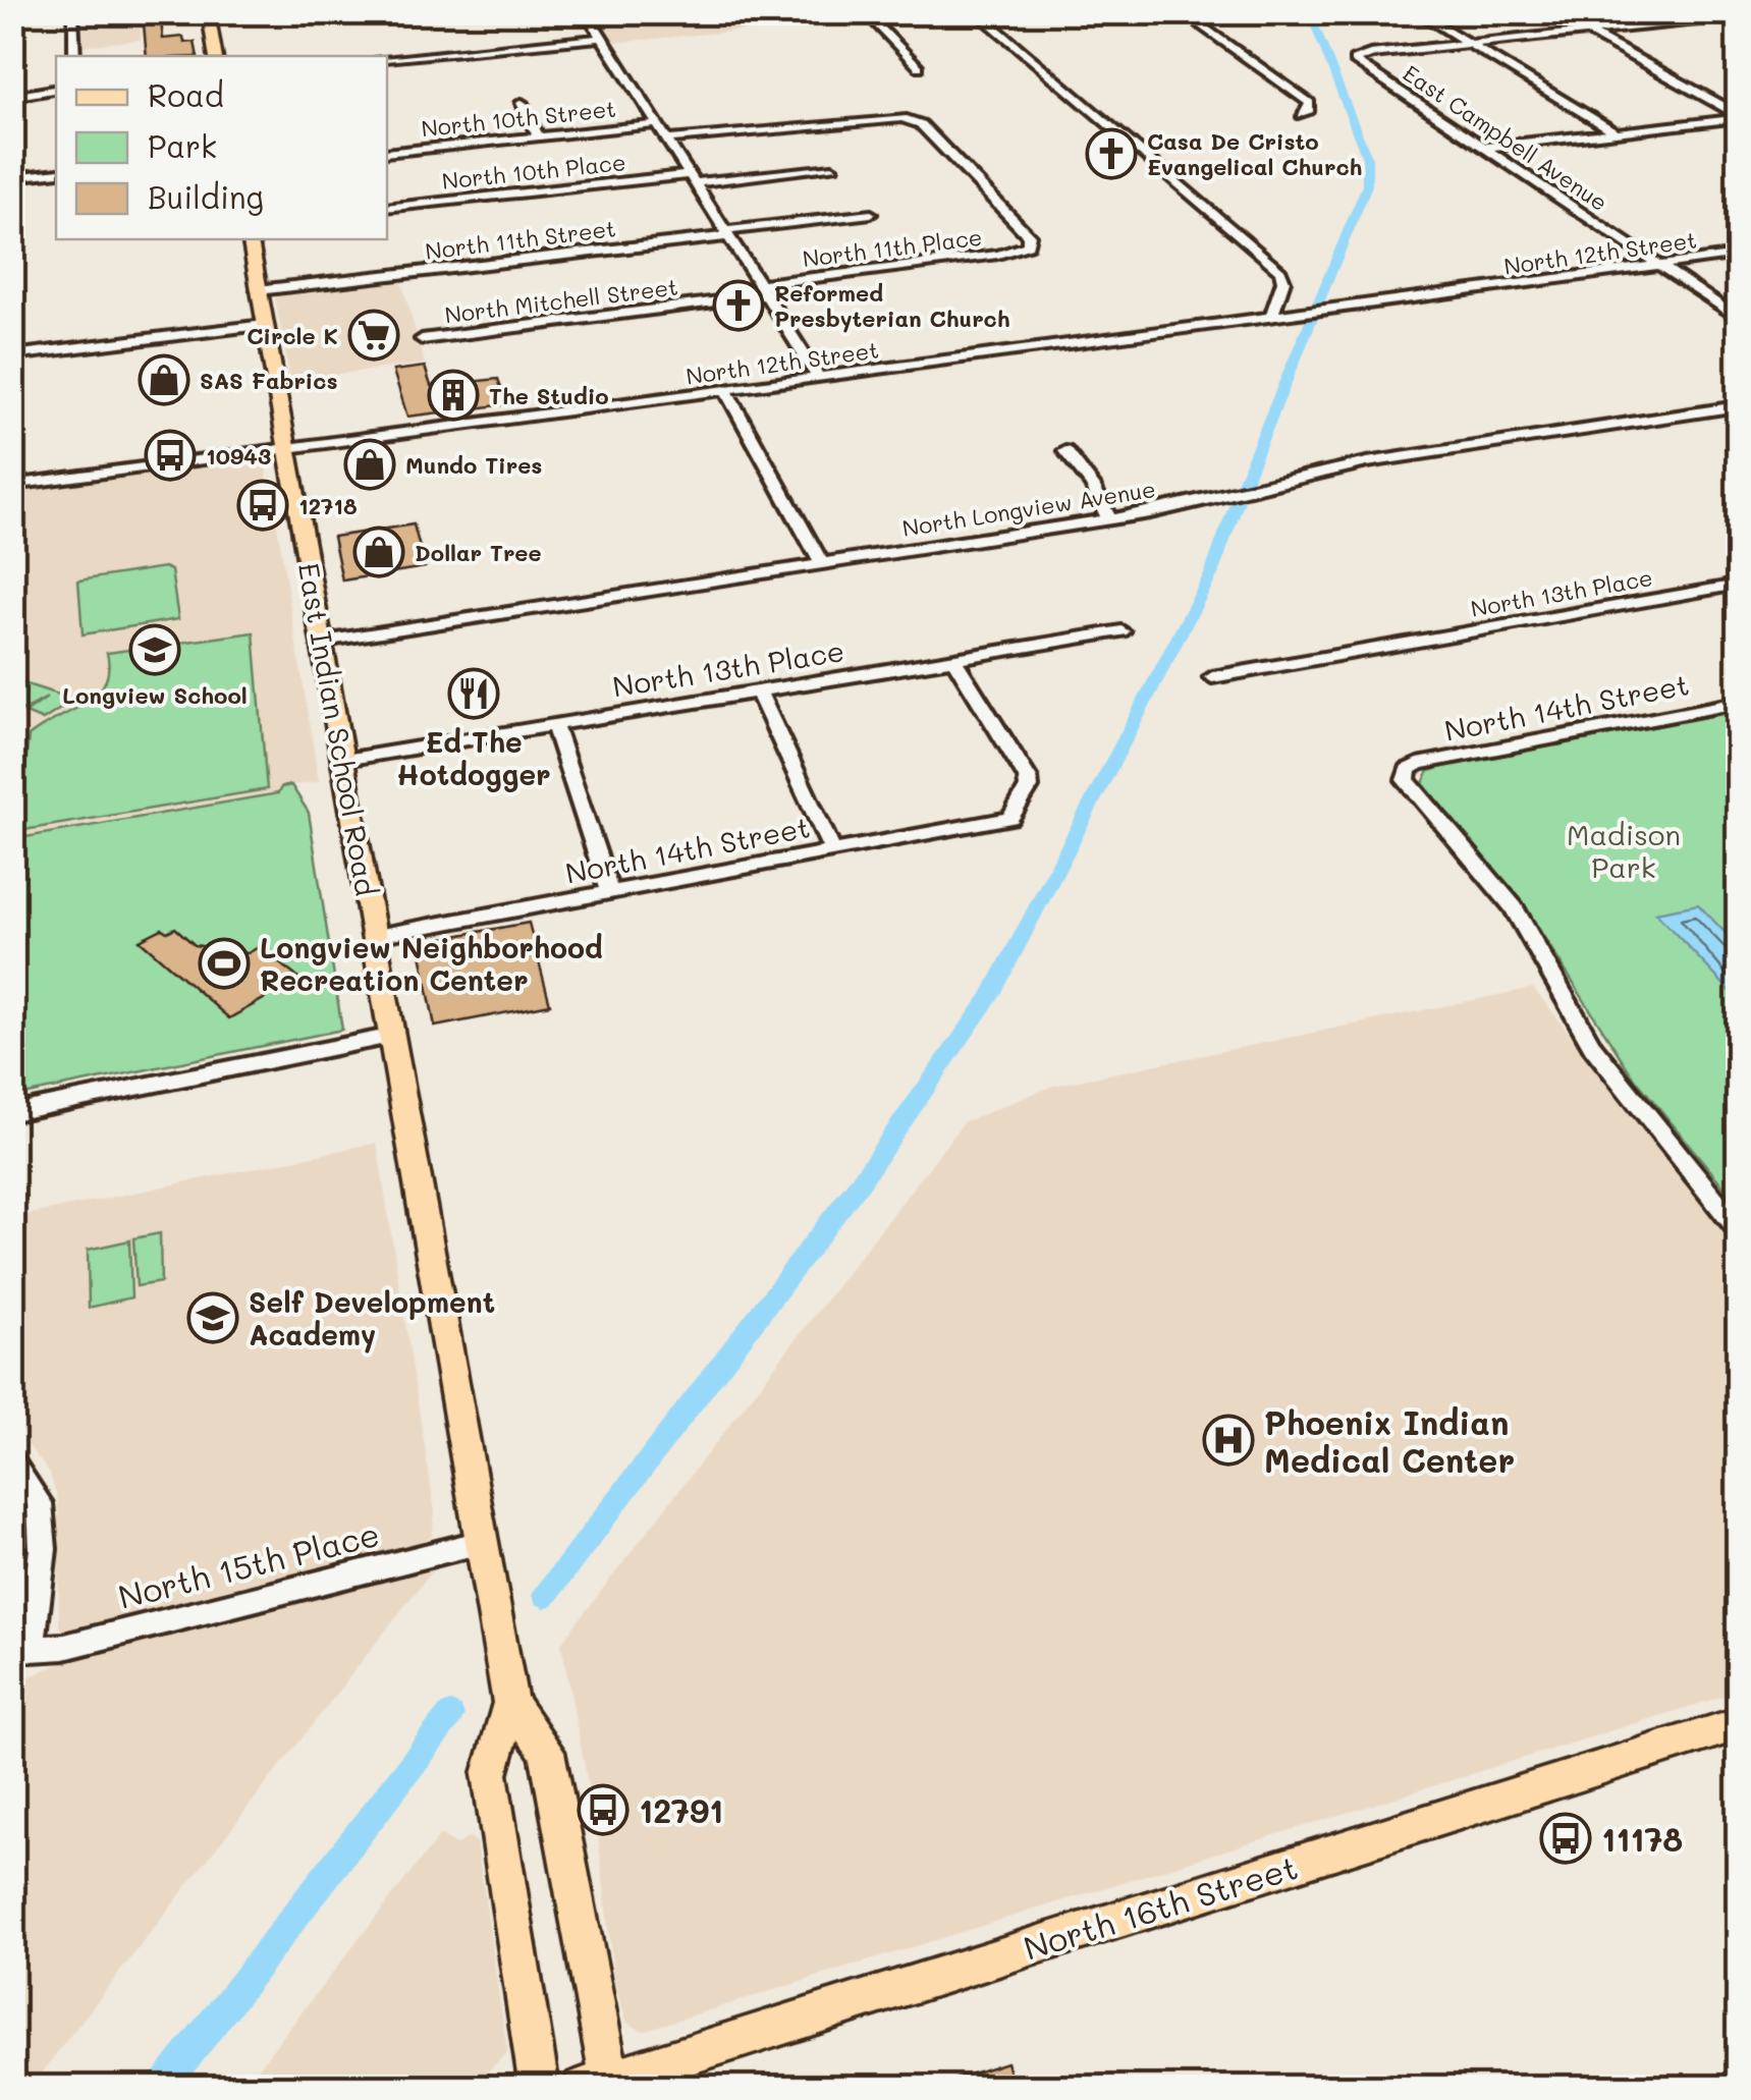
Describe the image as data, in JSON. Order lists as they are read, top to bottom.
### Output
{
  "streets": {
    "main road": ["East Indian School Road", "North 16th Street"],
    "street": [
      "North 10th Street",
      "East Campbell Avenue",
      "North 10th Place",
      "North 11th Street",
      "North 11th Place",
      "North 12th Street",
      "North Mitchell Street",
      "North Longview Avenue",
      "North 13th Place",
      "North 14th Street",
      "North 15th Place"
    ]
  },
  "crossings": [
    ["East Campbell Avenue", "North 12th Street"],
    ["North 11th Street", "East Indian School Road"],
    ["North 11th Place", "North Mitchell Street"],
    ["North 12th Street", "East Indian School Road"],
    ["North Longview Avenue", "East Indian School Road"],
    ["North 13th Place", "North 14th Street"],
    ["North 13th Place", "East Indian School Road"],
    ["North 14th Street", "East Indian School Road"],
    ["East Indian School Road", "North 15th Place"],
    ["East Indian School Road", "North 16th Street"]
  ],
  "parks": ["Madison Park"],
  "places": {
    "church": ["Casa De Cristo Evangelical Church", "Reformed Presbyterian Church"],
    "supermarket": ["Circle K"],
    "shop": ["SAS Fabrics", "Mundo Tires", "Dollar Tree"],
    "building": ["The Studio"],
    "bus stop": [
      "10943",
      "12718",
      "12791",
      "11178"
    ],
    "school or university": ["Longview School", "Self Development Academy"],
    "restaurant": ["Ed The Hotdogger"],
    "sports": ["Longview Neighborhood Recreation Center"],
    "hospital": ["Phoenix Indian Medical Center"]
  },
  "legend": ["Road", "Park", "Building"]
}
